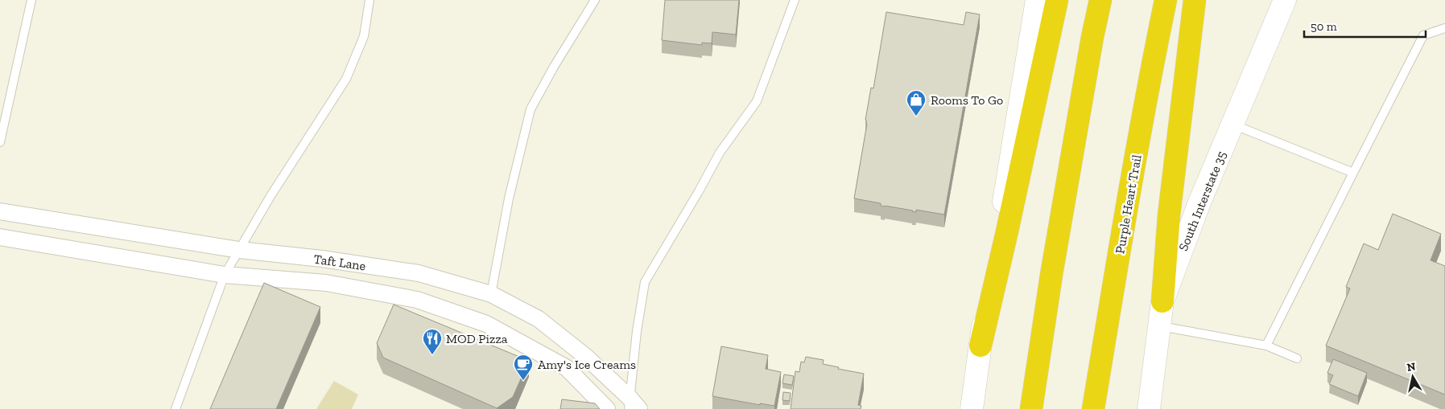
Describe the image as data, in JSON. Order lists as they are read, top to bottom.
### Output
{
  "streets": {
    "highway": ["Purple Heart Trail"],
    "main road": ["South Interstate 35"],
    "street": ["Taft Lane"]
  },
  "places": {
    "shop": ["Rooms To Go"],
    "restaurant": ["MOD Pizza"],
    "cafe": ["Amy's Ice Creams"]
  },
  "scale_bar": "50 m",
  "north": "top"
}
